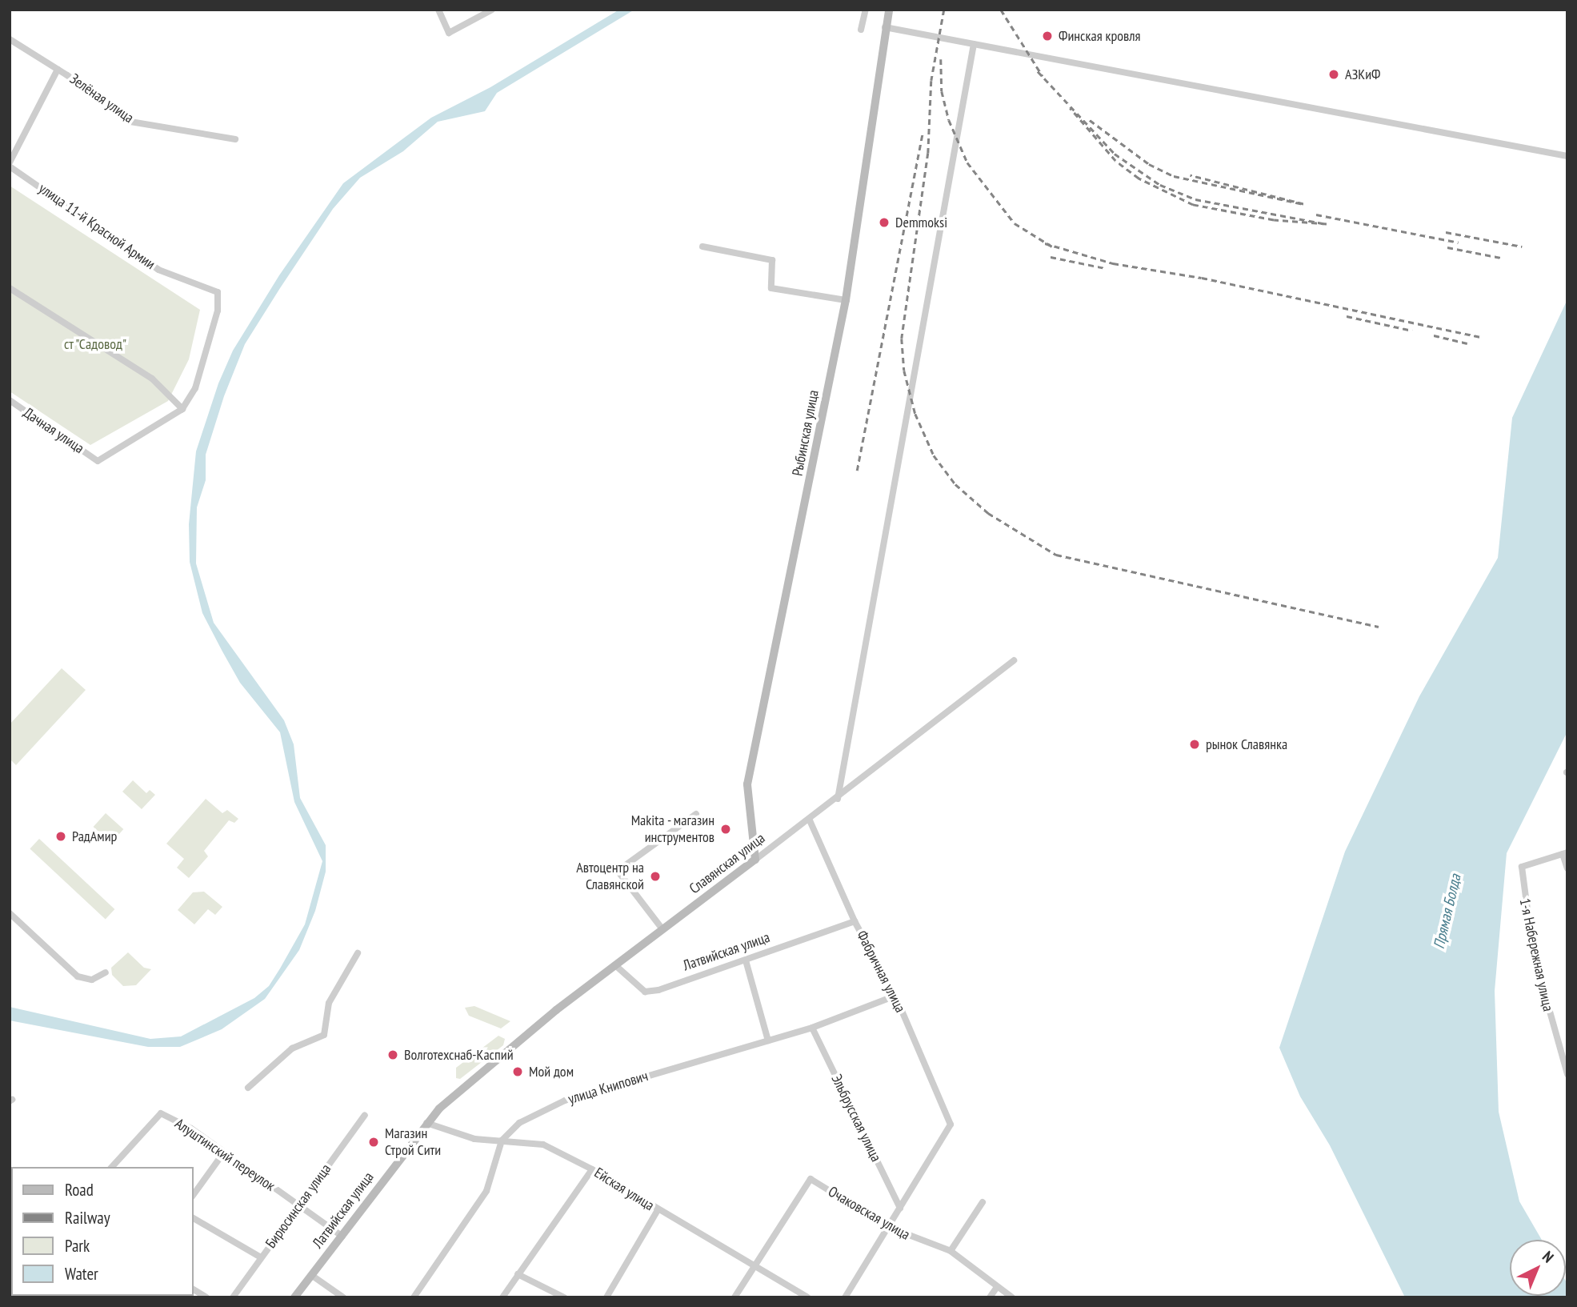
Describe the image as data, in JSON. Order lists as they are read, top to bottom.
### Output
{
  "streets": {
    "main road": ["Рыбинская улица", "Славянская улица", "Латвийская улица"],
    "street": [
      "Зелёная улица",
      "улица 11-й Красной Армии",
      "Дачная улица",
      "1-я Набережная улица",
      "Фабричная улица",
      "улица Книпович",
      "Эльбрусская улица",
      "Алуштинский переулок",
      "Ейская улица",
      "Бирюсинская улица",
      "Очаковская улица"
    ]
  },
  "crossings": [
    ["улица 11-й Красной Армии", "Дачная улица"],
    ["Рыбинская улица", "Славянская улица"],
    ["Славянская улица", "Латвийская улица"],
    ["Славянская улица", "Фабричная улица"],
    ["Латвийская улица", "Фабричная улица"],
    ["Латвийская улица", "Алуштинский переулок"],
    ["Латвийская улица", "Ейская улица"],
    ["Фабричная улица", "улица Книпович"],
    ["Фабричная улица", "Эльбрусская улица"],
    ["улица Книпович", "Эльбрусская улица"],
    ["улица Книпович", "Ейская улица"],
    ["Алуштинский переулок", "Бирюсинская улица"],
    ["Ейская улица", "Очаковская улица"]
  ],
  "water": ["Прямая Болда"],
  "parks": ["ст \"Садовод\""],
  "places": [
    "Финская кровля",
    "АЗКиФ",
    "Demmoksi",
    "рынок Славянка",
    "Makita - магазин инструментов",
    "РадАмир",
    "Автоцентр на Славянской",
    "Волготехснаб-Каспий",
    "Мой дом",
    "Магазин Строй Сити"
  ],
  "legend": [
    "Road",
    "Railway",
    "Park",
    "Water"
  ],
  "north": "top right"
}
